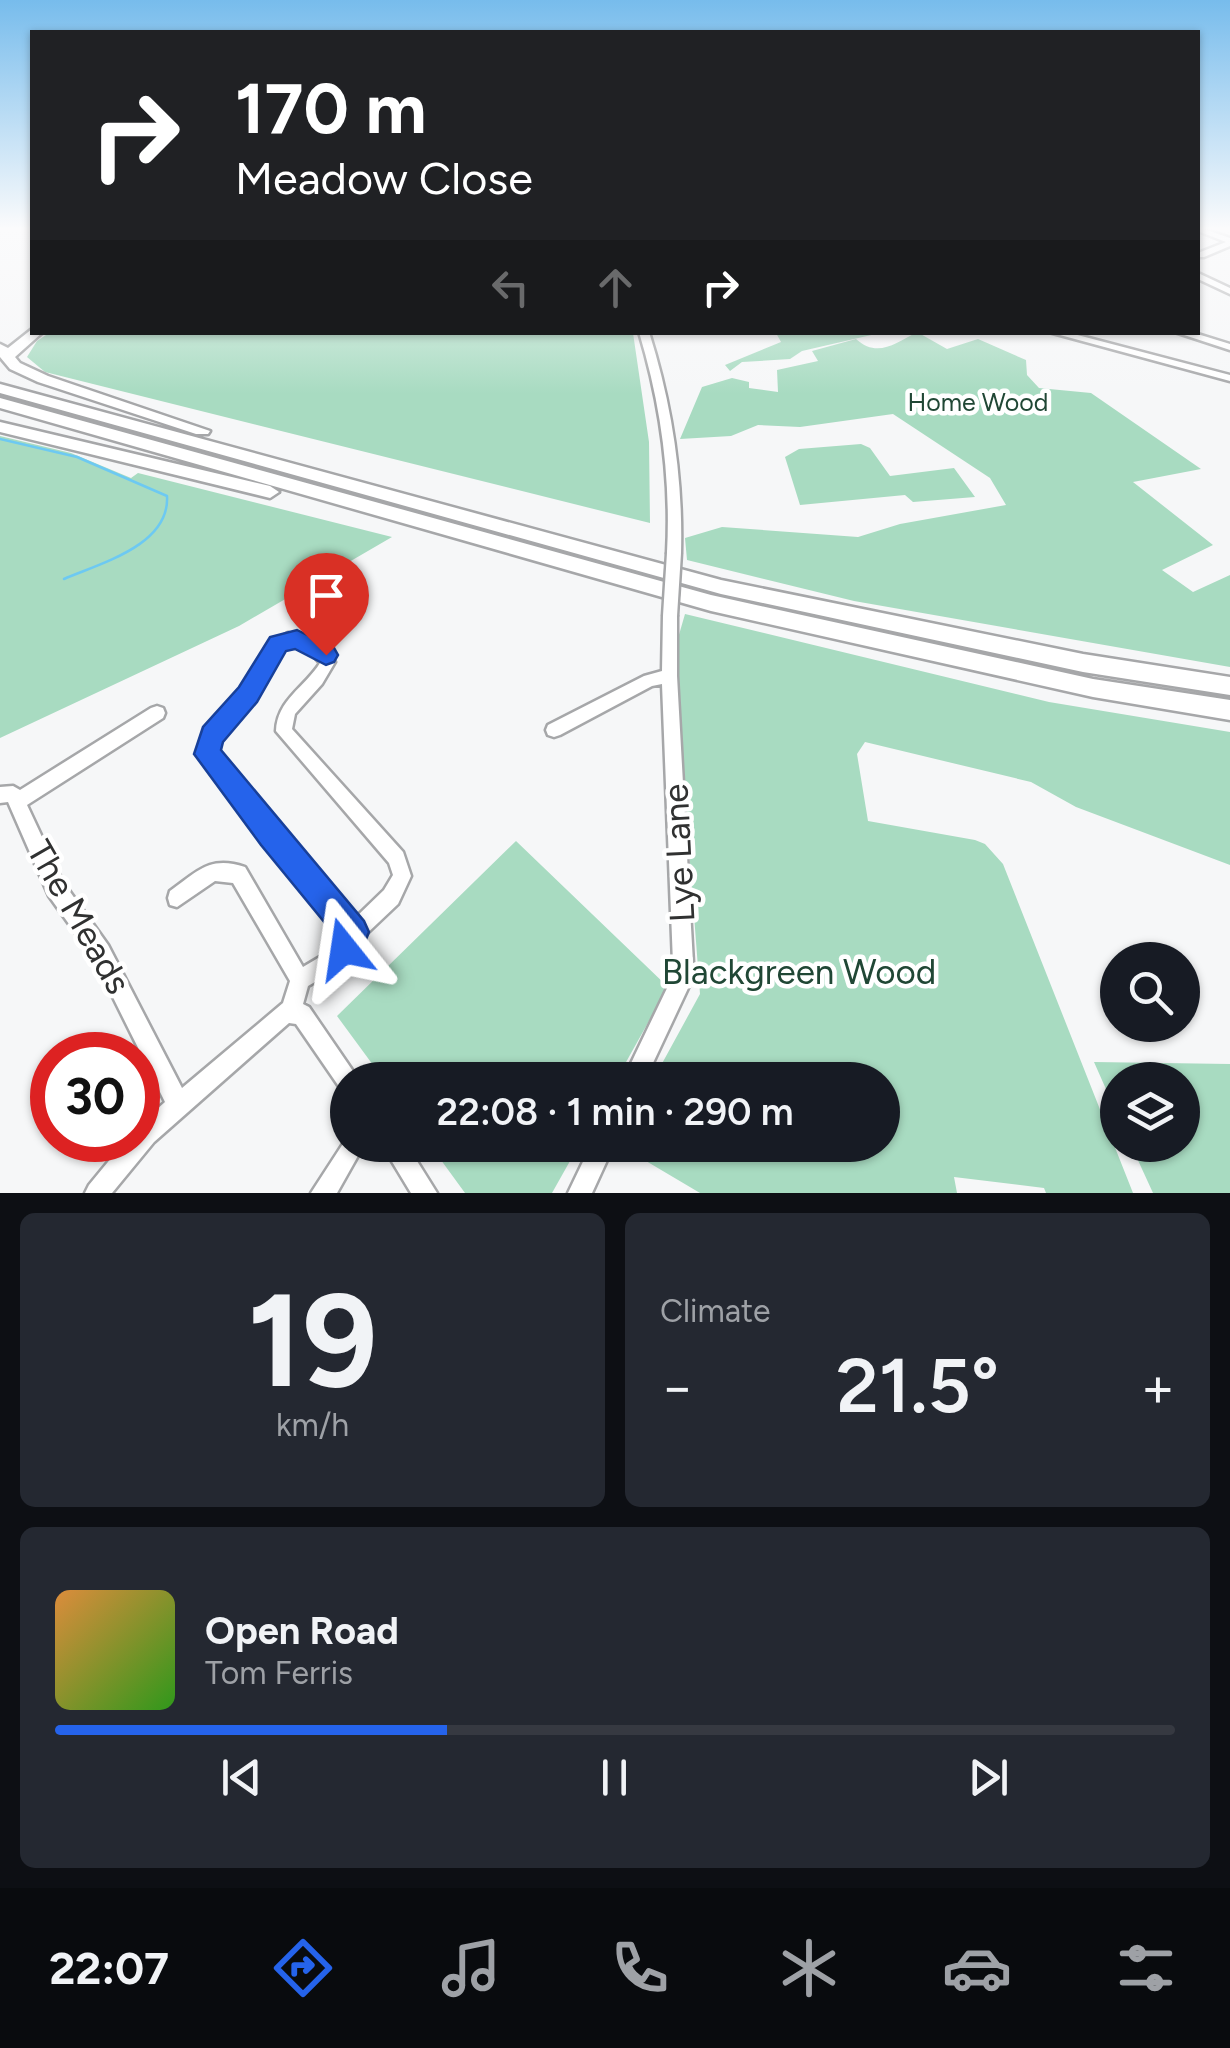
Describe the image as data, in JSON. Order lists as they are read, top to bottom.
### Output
{
  "streets": {
    "street": ["Lye Lane", "The Meads"]
  },
  "parks": ["Home Wood", "Blackgreen Wood"],
  "page": {
    "turn": ["170 m", "Meadow Close"],
    "limit": "30",
    "trip": "22:08 · 1 min · 290 m",
    "tile": [
      ["19", "km/h"],
      "Climate"
    ],
    "heat": ["−", "21.5°", "+"],
    "song": ["Open Road", "Tom Ferris"],
    "tabs": "22:07"
  }
}
